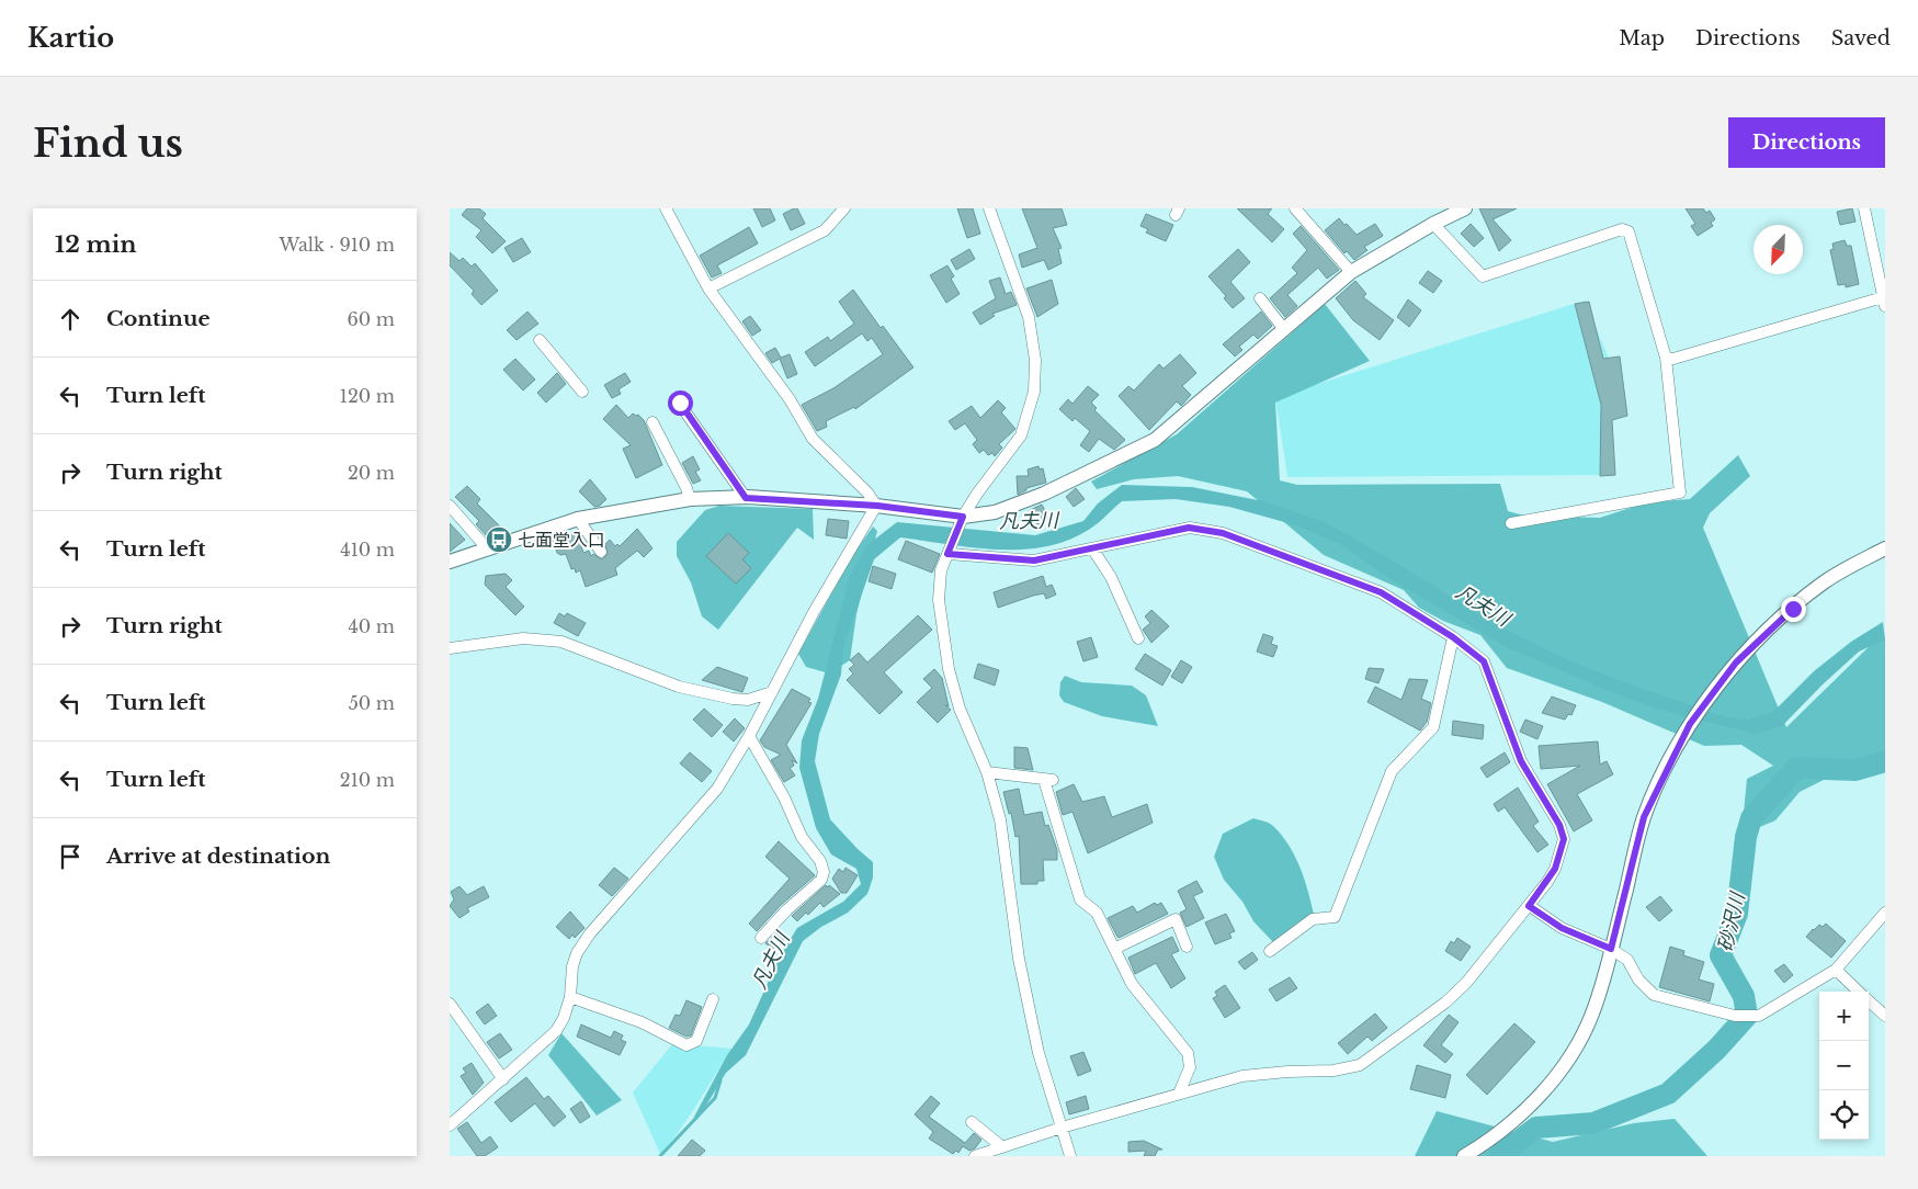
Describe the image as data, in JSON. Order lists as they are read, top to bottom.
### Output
{
  "water": ["凡夫川", "砂沢川"],
  "places": {
    "bus stop": ["七面堂入口"]
  },
  "north": "bottom left",
  "page": {
    "header": "Kartio",
    "nav": ["Map", "Directions", "Saved"],
    "buttons": "Directions",
    "title": "Find us",
    "heading": ["12 min", "Walk · 910 m"],
    "list": [
      ["Continue", "60 m"],
      ["Turn left", "120 m"],
      ["Turn right", "20 m"],
      ["Turn left", "410 m"],
      ["Turn right", "40 m"],
      ["Turn left", "50 m"],
      ["Turn left", "210 m"],
      "Arrive at destination"
    ],
    "map_buttons": ["+", "−"]
  }
}
